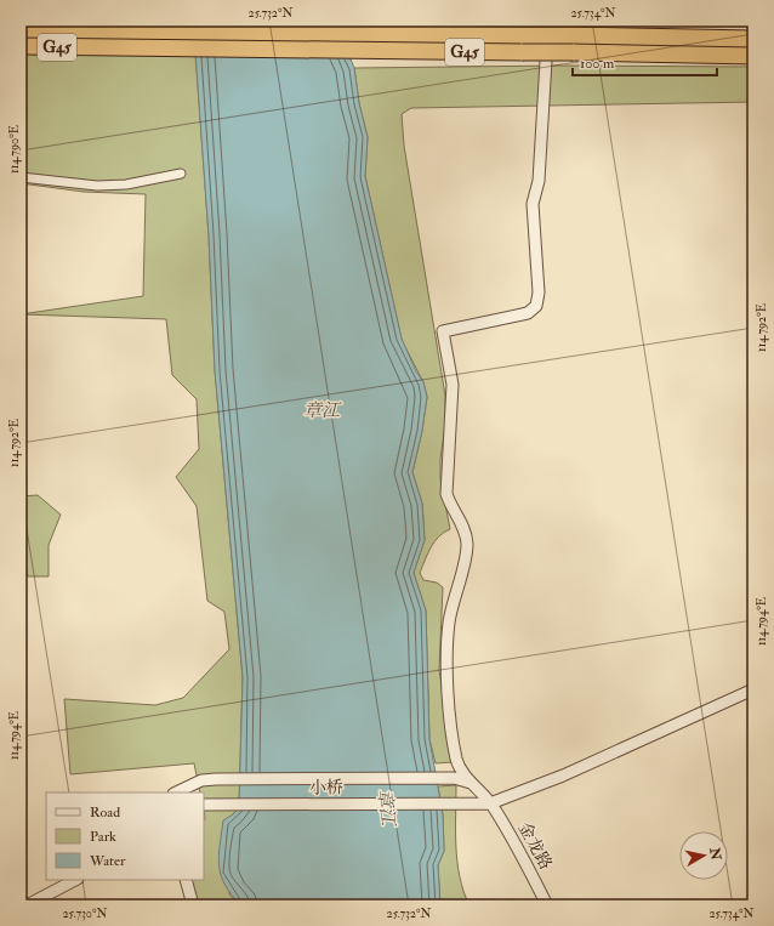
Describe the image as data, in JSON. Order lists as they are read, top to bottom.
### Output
{
  "streets": {
    "highway": ["G45"],
    "street": ["小桥", "金龙路"]
  },
  "crossings": [
    ["小桥", "金龙路"]
  ],
  "water": ["章江"],
  "legend": ["Road", "Park", "Water"],
  "scale_bar": "100 m",
  "north": "right",
  "coordinates": [
    "25.732°N",
    "25.734°N",
    "114.790°E",
    "114.792°E",
    "114.794°E",
    "25.730°N"
  ]
}
